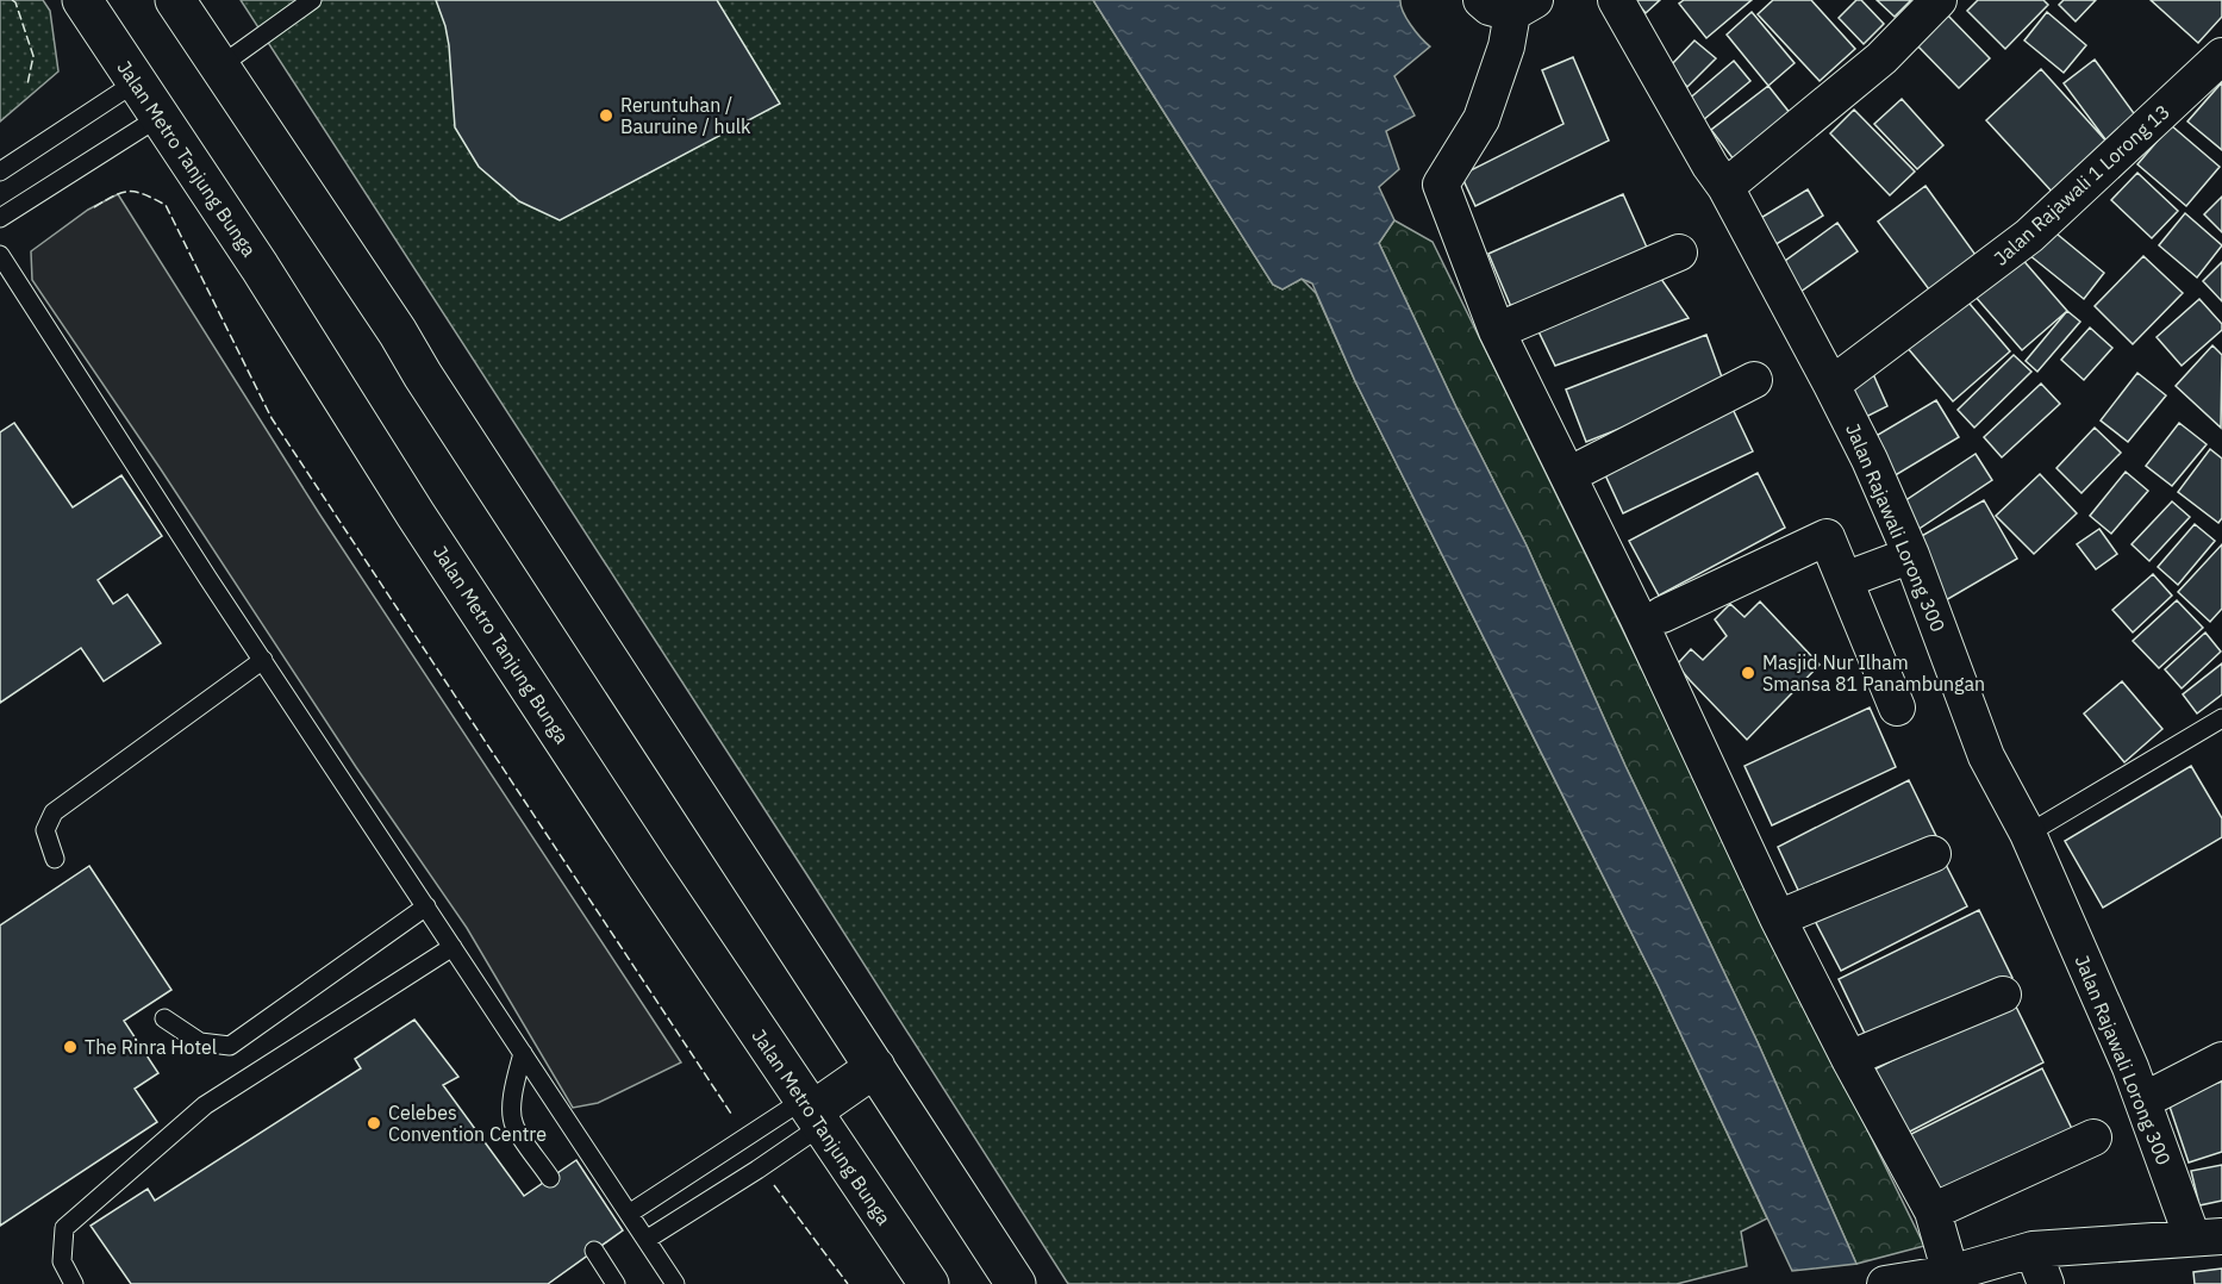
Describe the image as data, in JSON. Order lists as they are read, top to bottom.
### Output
{
  "streets": {
    "main road": ["Jalan Metro Tanjung Bunga"],
    "street": ["Jalan Rajawali 1 Lorong 13", "Jalan Rajawali Lorong 300"]
  },
  "crossings": [
    ["Jalan Rajawali 1 Lorong 13", "Jalan Rajawali Lorong 300"]
  ],
  "places": [
    "Reruntuhan / Bauruine / hulk",
    "Masjid Nur Ilham Smansa 81 Panambungan",
    "The Rinra Hotel",
    "Celebes Convention Centre"
  ]
}
